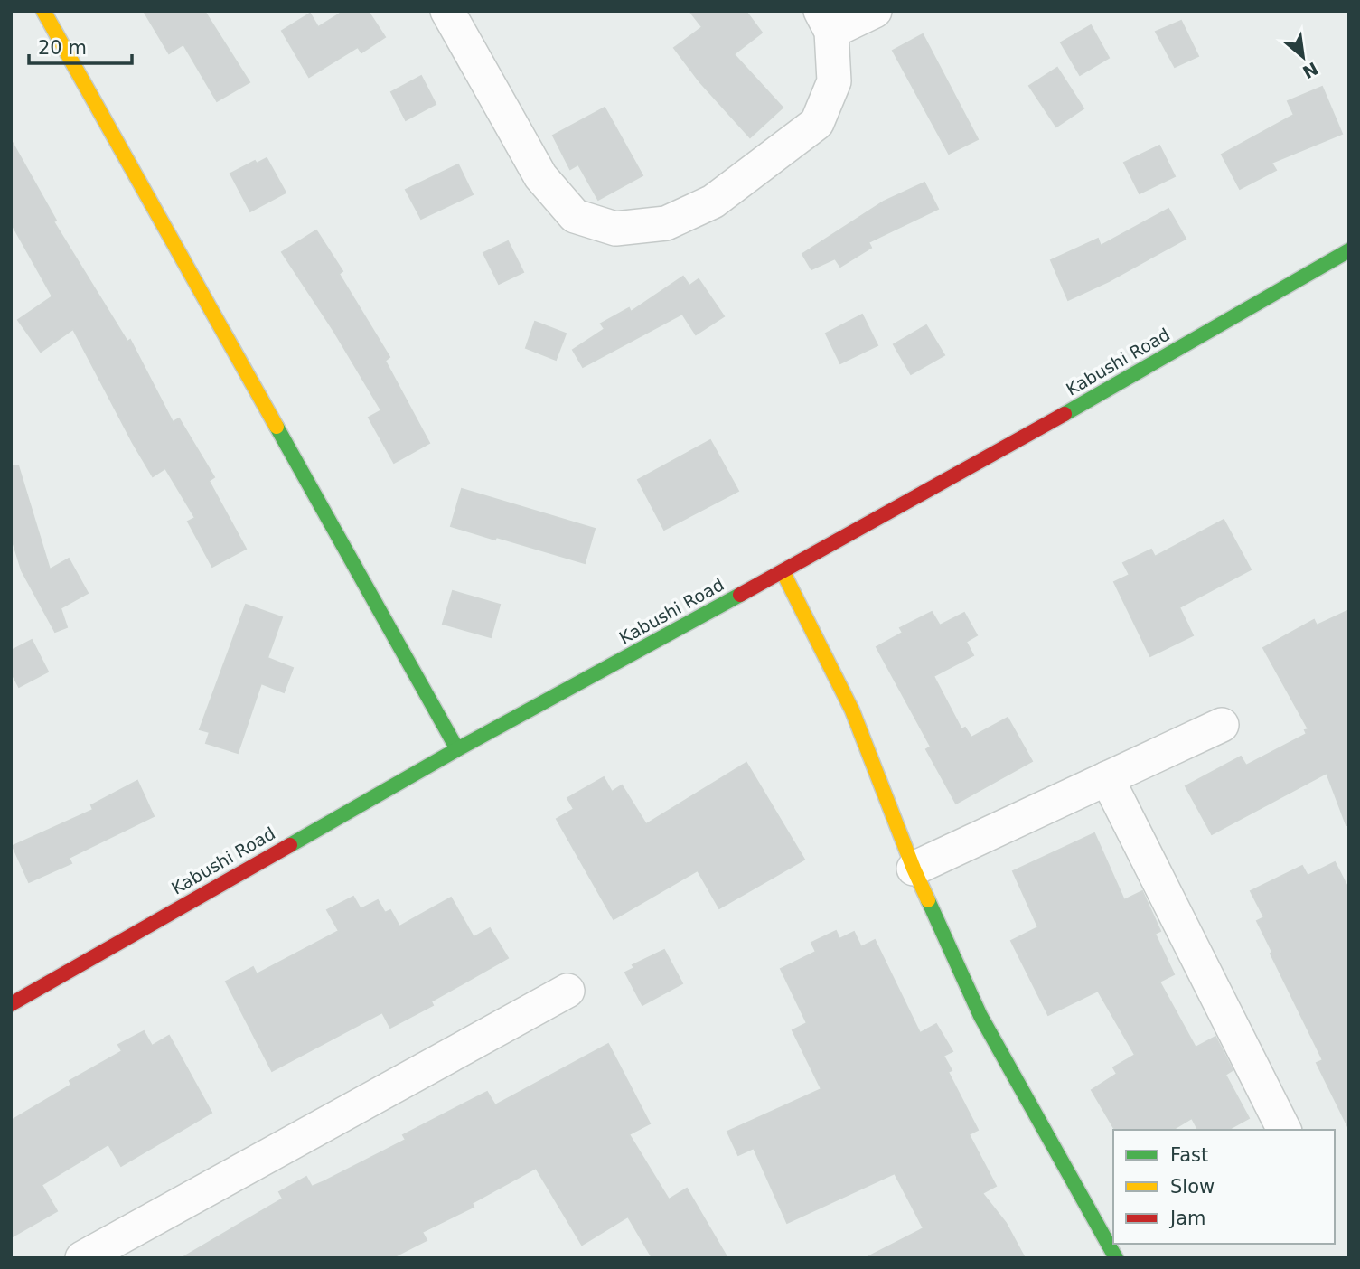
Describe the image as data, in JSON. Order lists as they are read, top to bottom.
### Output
{
  "streets": {
    "street": ["Kabushi Road"]
  },
  "legend": ["Fast", "Slow", "Jam"],
  "scale_bar": "20 m",
  "north": "bottom right"
}
